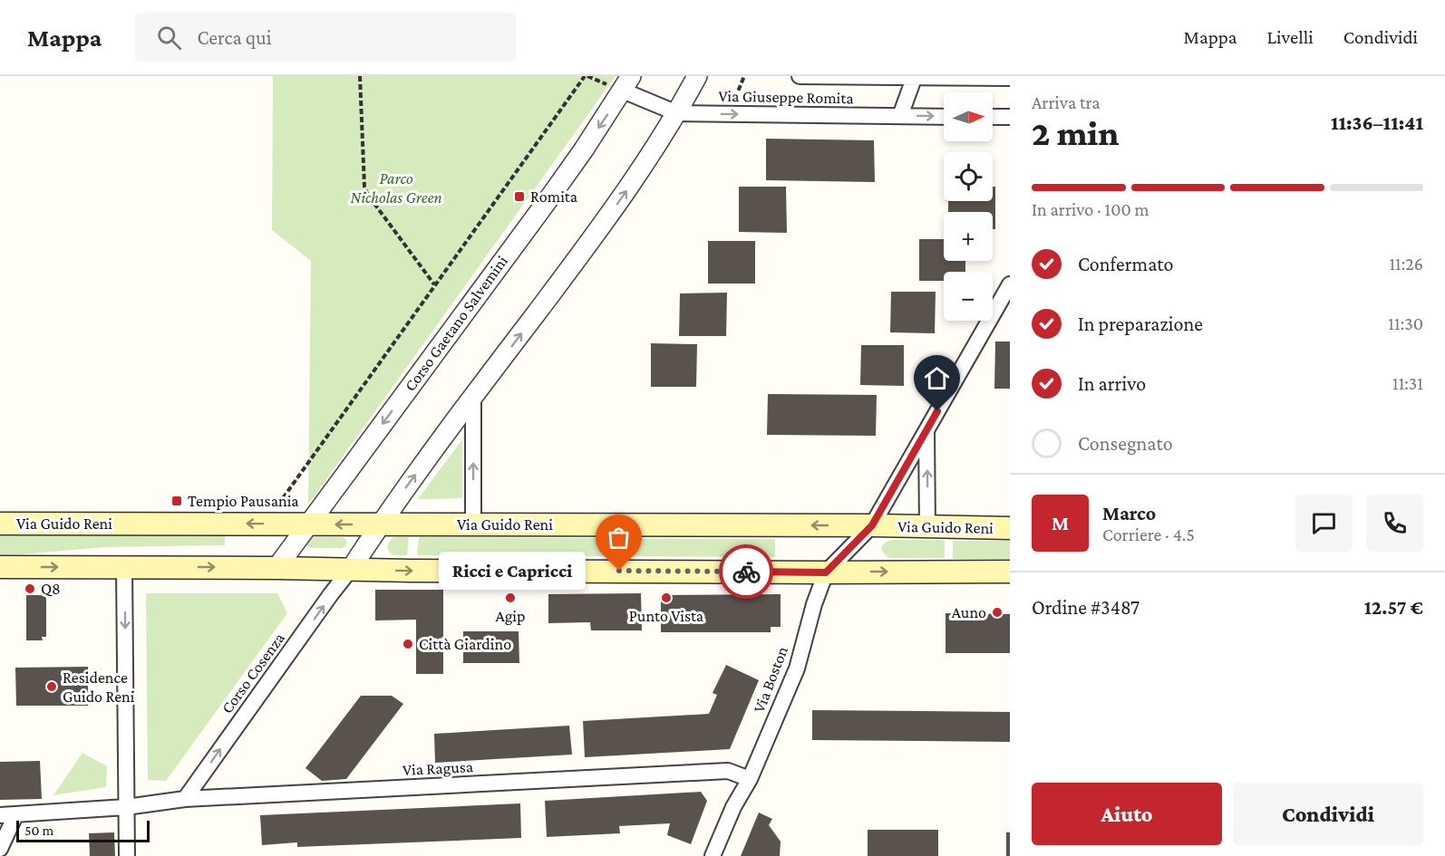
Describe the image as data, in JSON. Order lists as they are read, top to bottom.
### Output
{
  "streets": {
    "main road": ["Via Guido Reni"],
    "street": [
      "Via Giuseppe Romita",
      "Corso Gaetano Salvemini",
      "Corso Cosenza",
      "Via Boston",
      "Via Ragusa"
    ]
  },
  "crossings": [
    ["Via Giuseppe Romita", "Corso Gaetano Salvemini"],
    ["Corso Gaetano Salvemini", "Via Guido Reni"],
    ["Via Guido Reni", "Via Boston"],
    ["Corso Cosenza", "Via Ragusa"],
    ["Via Boston", "Via Ragusa"]
  ],
  "one_way": ["Corso Cosenza"],
  "parks": ["Parco Nicholas Green"],
  "places": {
    "transit": ["Romita", "Tempio Pausania"],
    "other": [
      "Ricci e Capricci",
      "Q8",
      "Agip",
      "Punto Vista",
      "Auno",
      "Città Giardino",
      "Residence Guido Reni"
    ]
  },
  "scale_bar": "50 m",
  "north": "right",
  "page": {
    "header": "Mappa",
    "search": "Cerca qui",
    "nav": ["Mappa", "Livelli", "Condividi"],
    "heading": ["2 min", "Arriva tra", "11:36–11:41"],
    "panel": [
      "Marco",
      "Corriere · 4.5",
      "Ordine #3487",
      "12.57 €"
    ],
    "map_buttons": ["+", "−"],
    "bar": "In arrivo · 100 m",
    "list": [
      ["Confermato", "11:26"],
      ["In preparazione", "11:30"],
      ["In arrivo", "11:31"],
      "Consegnato"
    ],
    "round": "M",
    "bubble": "Ricci e Capricci",
    "buttons": ["Aiuto", "Condividi"],
    "scale": "50 m"
  }
}
